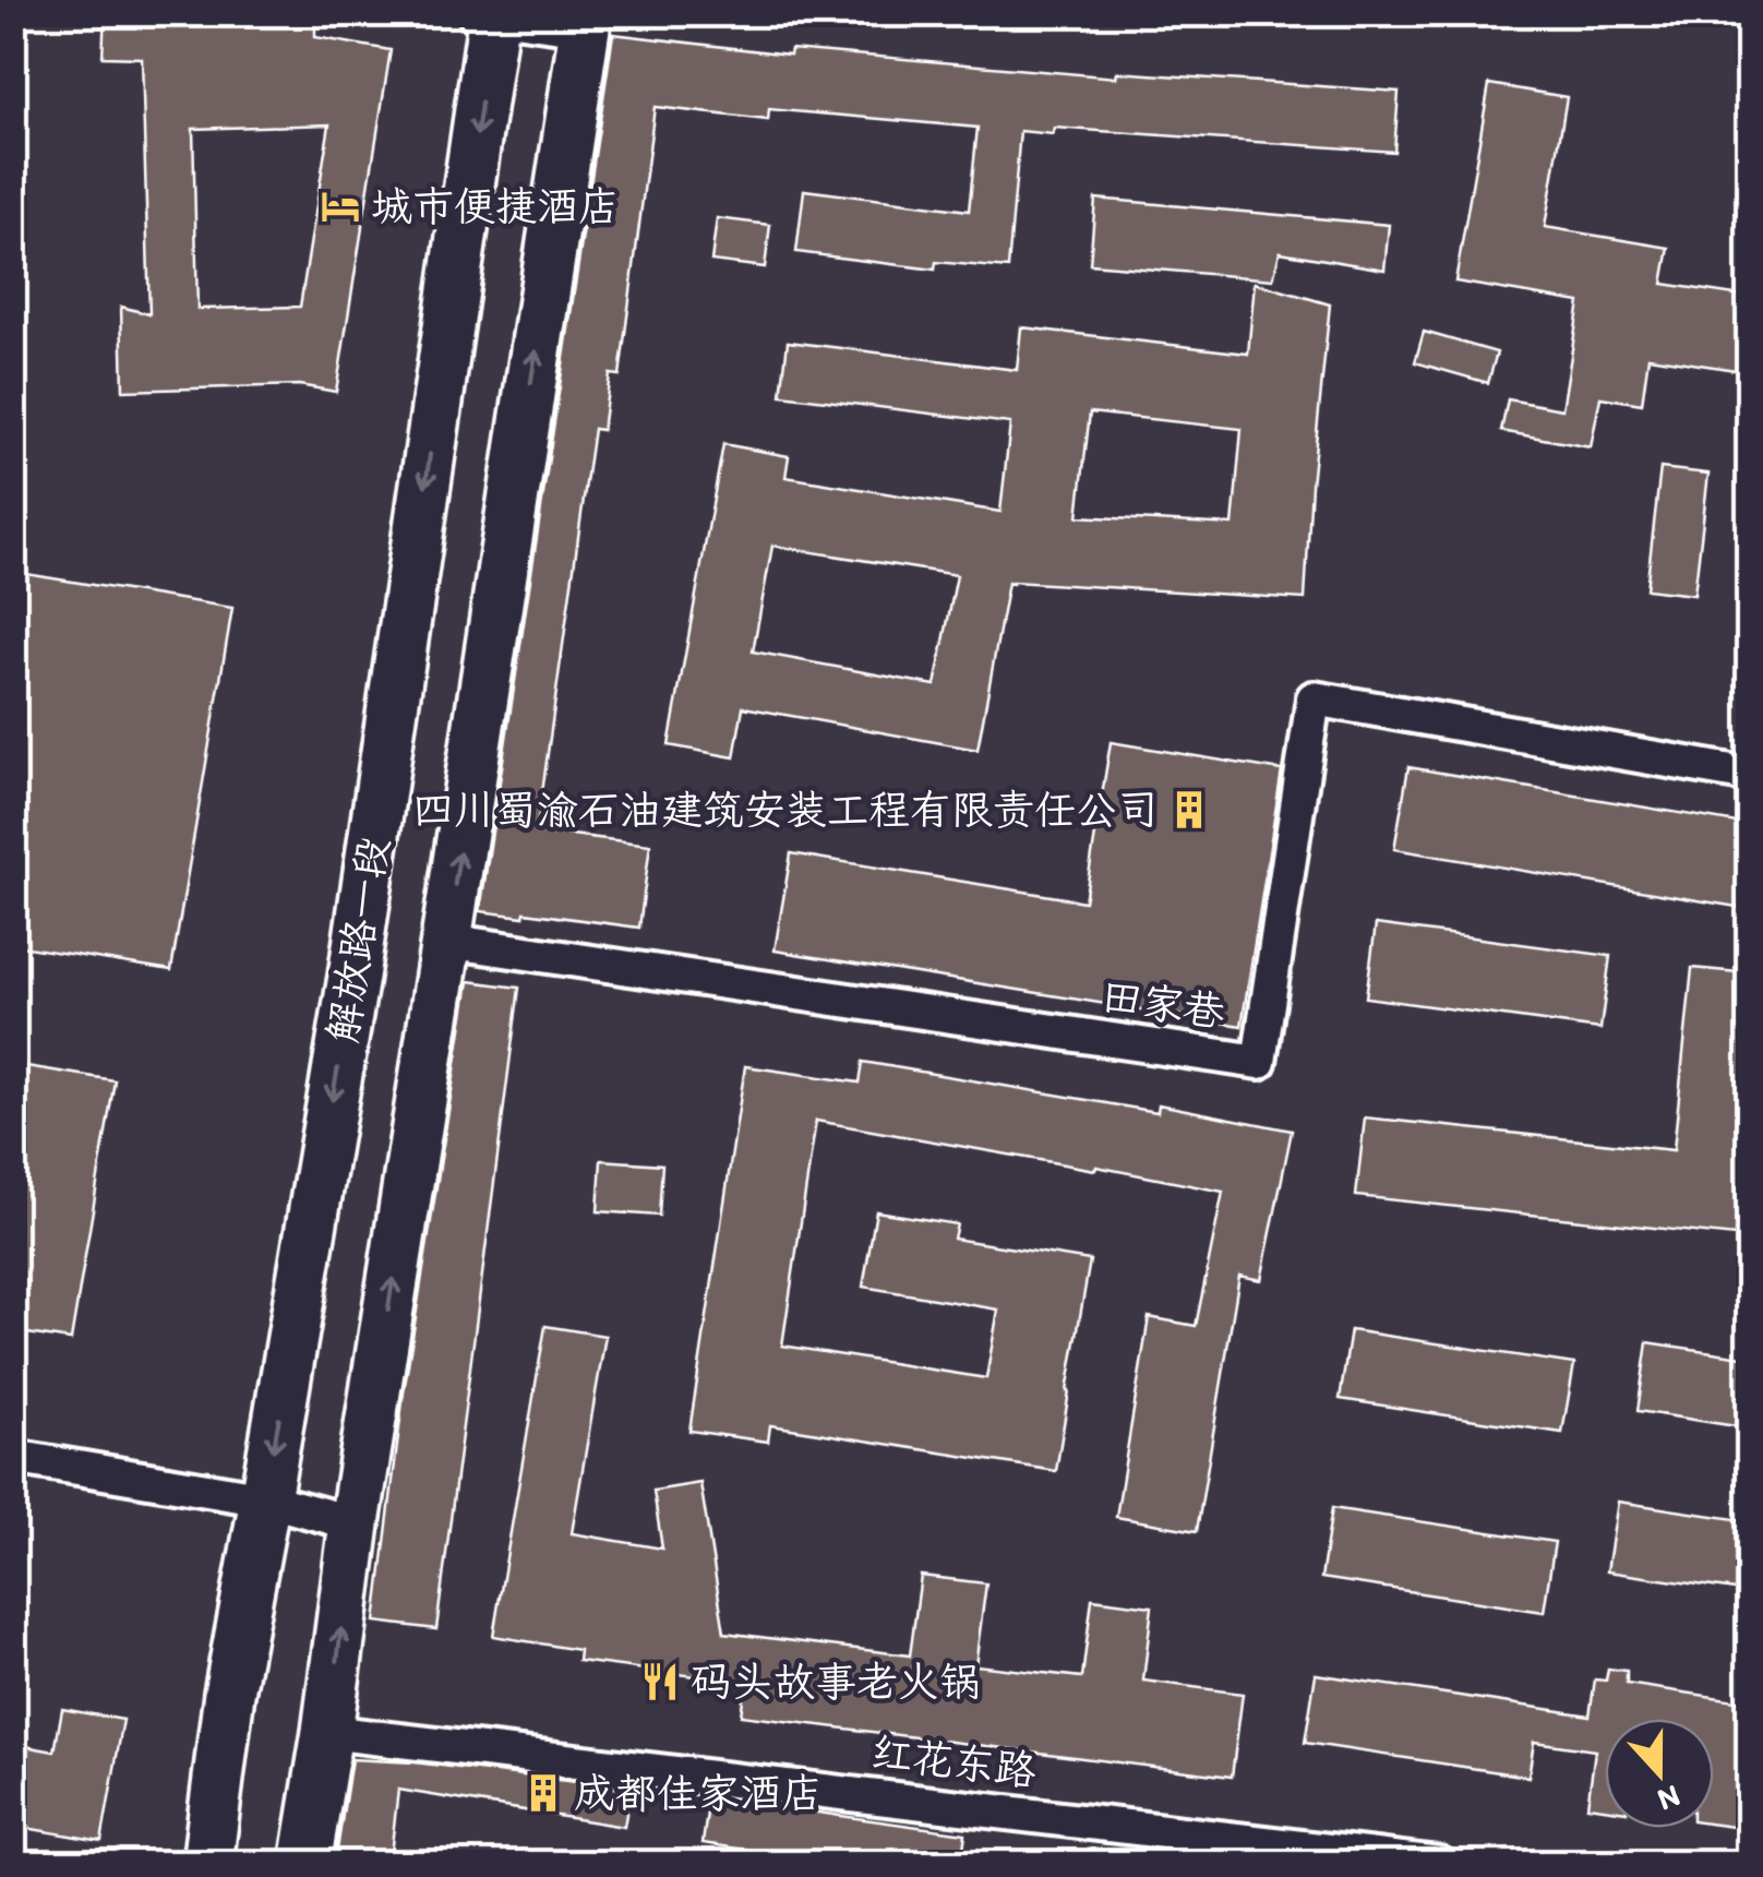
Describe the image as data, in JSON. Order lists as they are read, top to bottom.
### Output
{
  "streets": {
    "main road": ["解放路一段"],
    "street": ["田家巷", "红花东路"]
  },
  "places": {
    "hotel": ["城市便捷酒店"],
    "building": ["四川蜀渝石油建筑安装工程有限责任公司", "成都佳家酒店"],
    "restaurant": ["码头故事老火锅"]
  },
  "north": "bottom"
}
